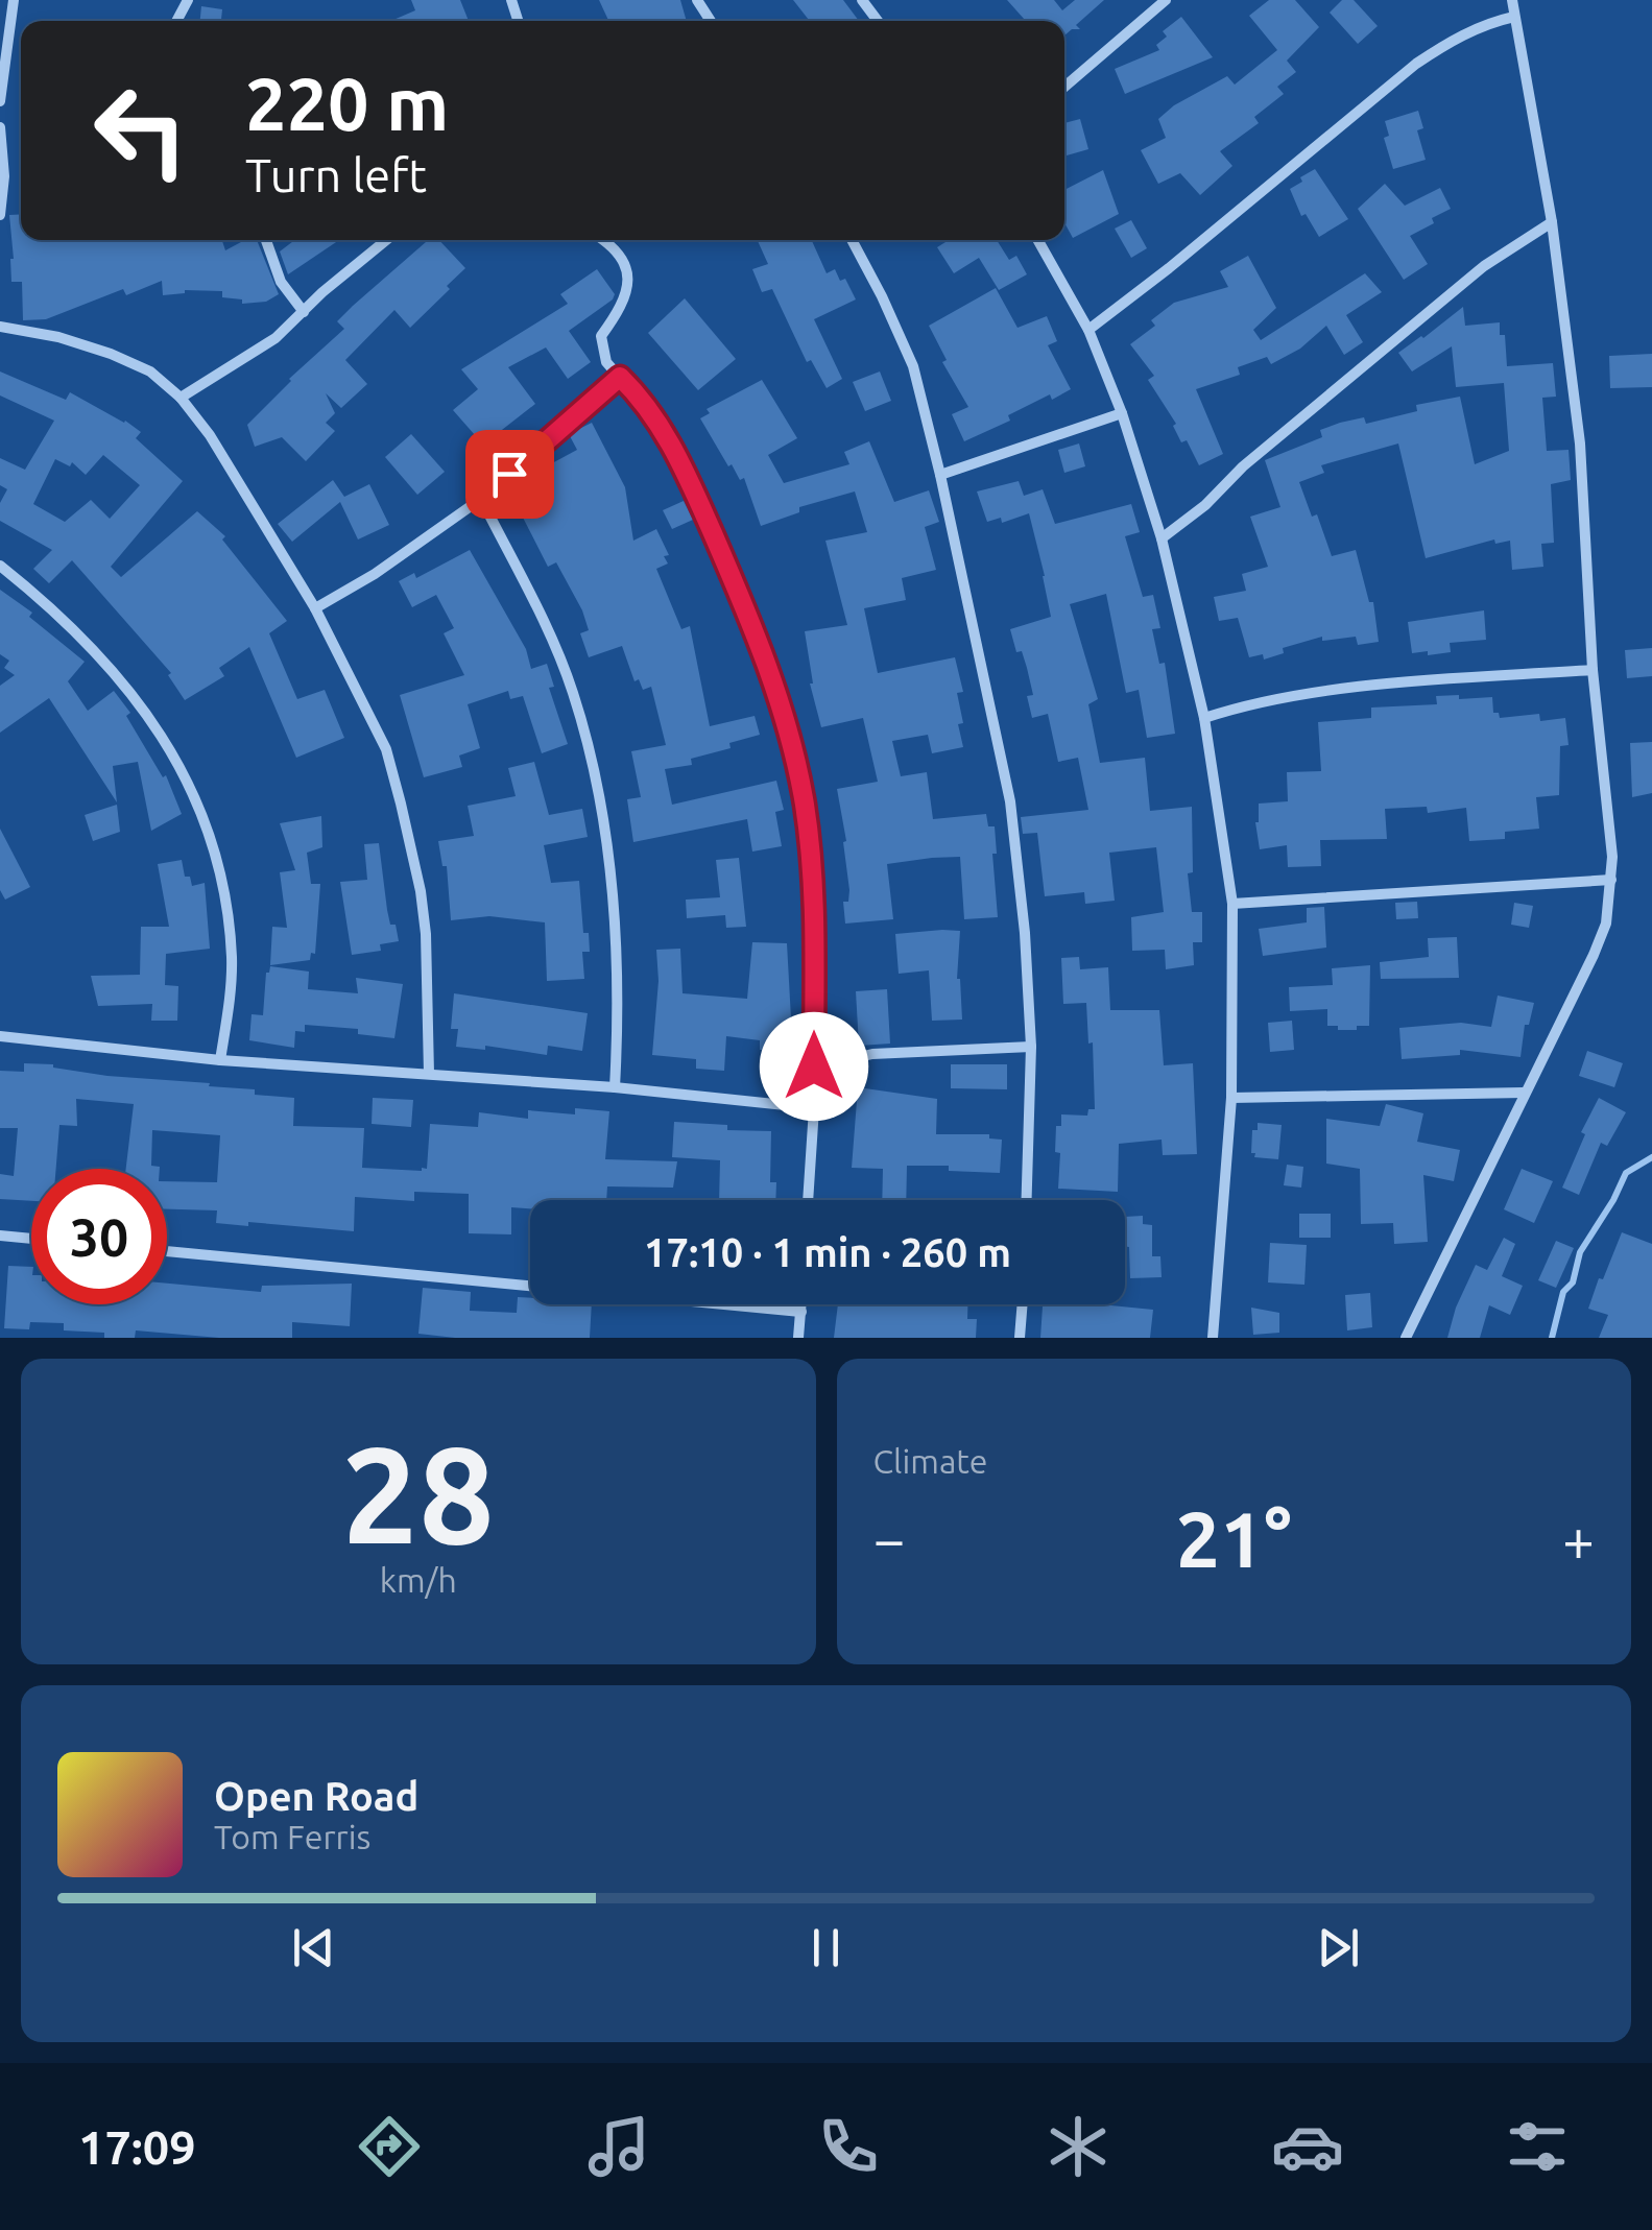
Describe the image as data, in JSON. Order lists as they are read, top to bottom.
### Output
{
  "page": {
    "turn": ["220 m", "Turn left"],
    "limit": "30",
    "trip": "17:10 · 1 min · 260 m",
    "tile": [
      ["28", "km/h"],
      "Climate"
    ],
    "heat": ["−", "21°", "+"],
    "song": ["Open Road", "Tom Ferris"],
    "tabs": "17:09"
  }
}
